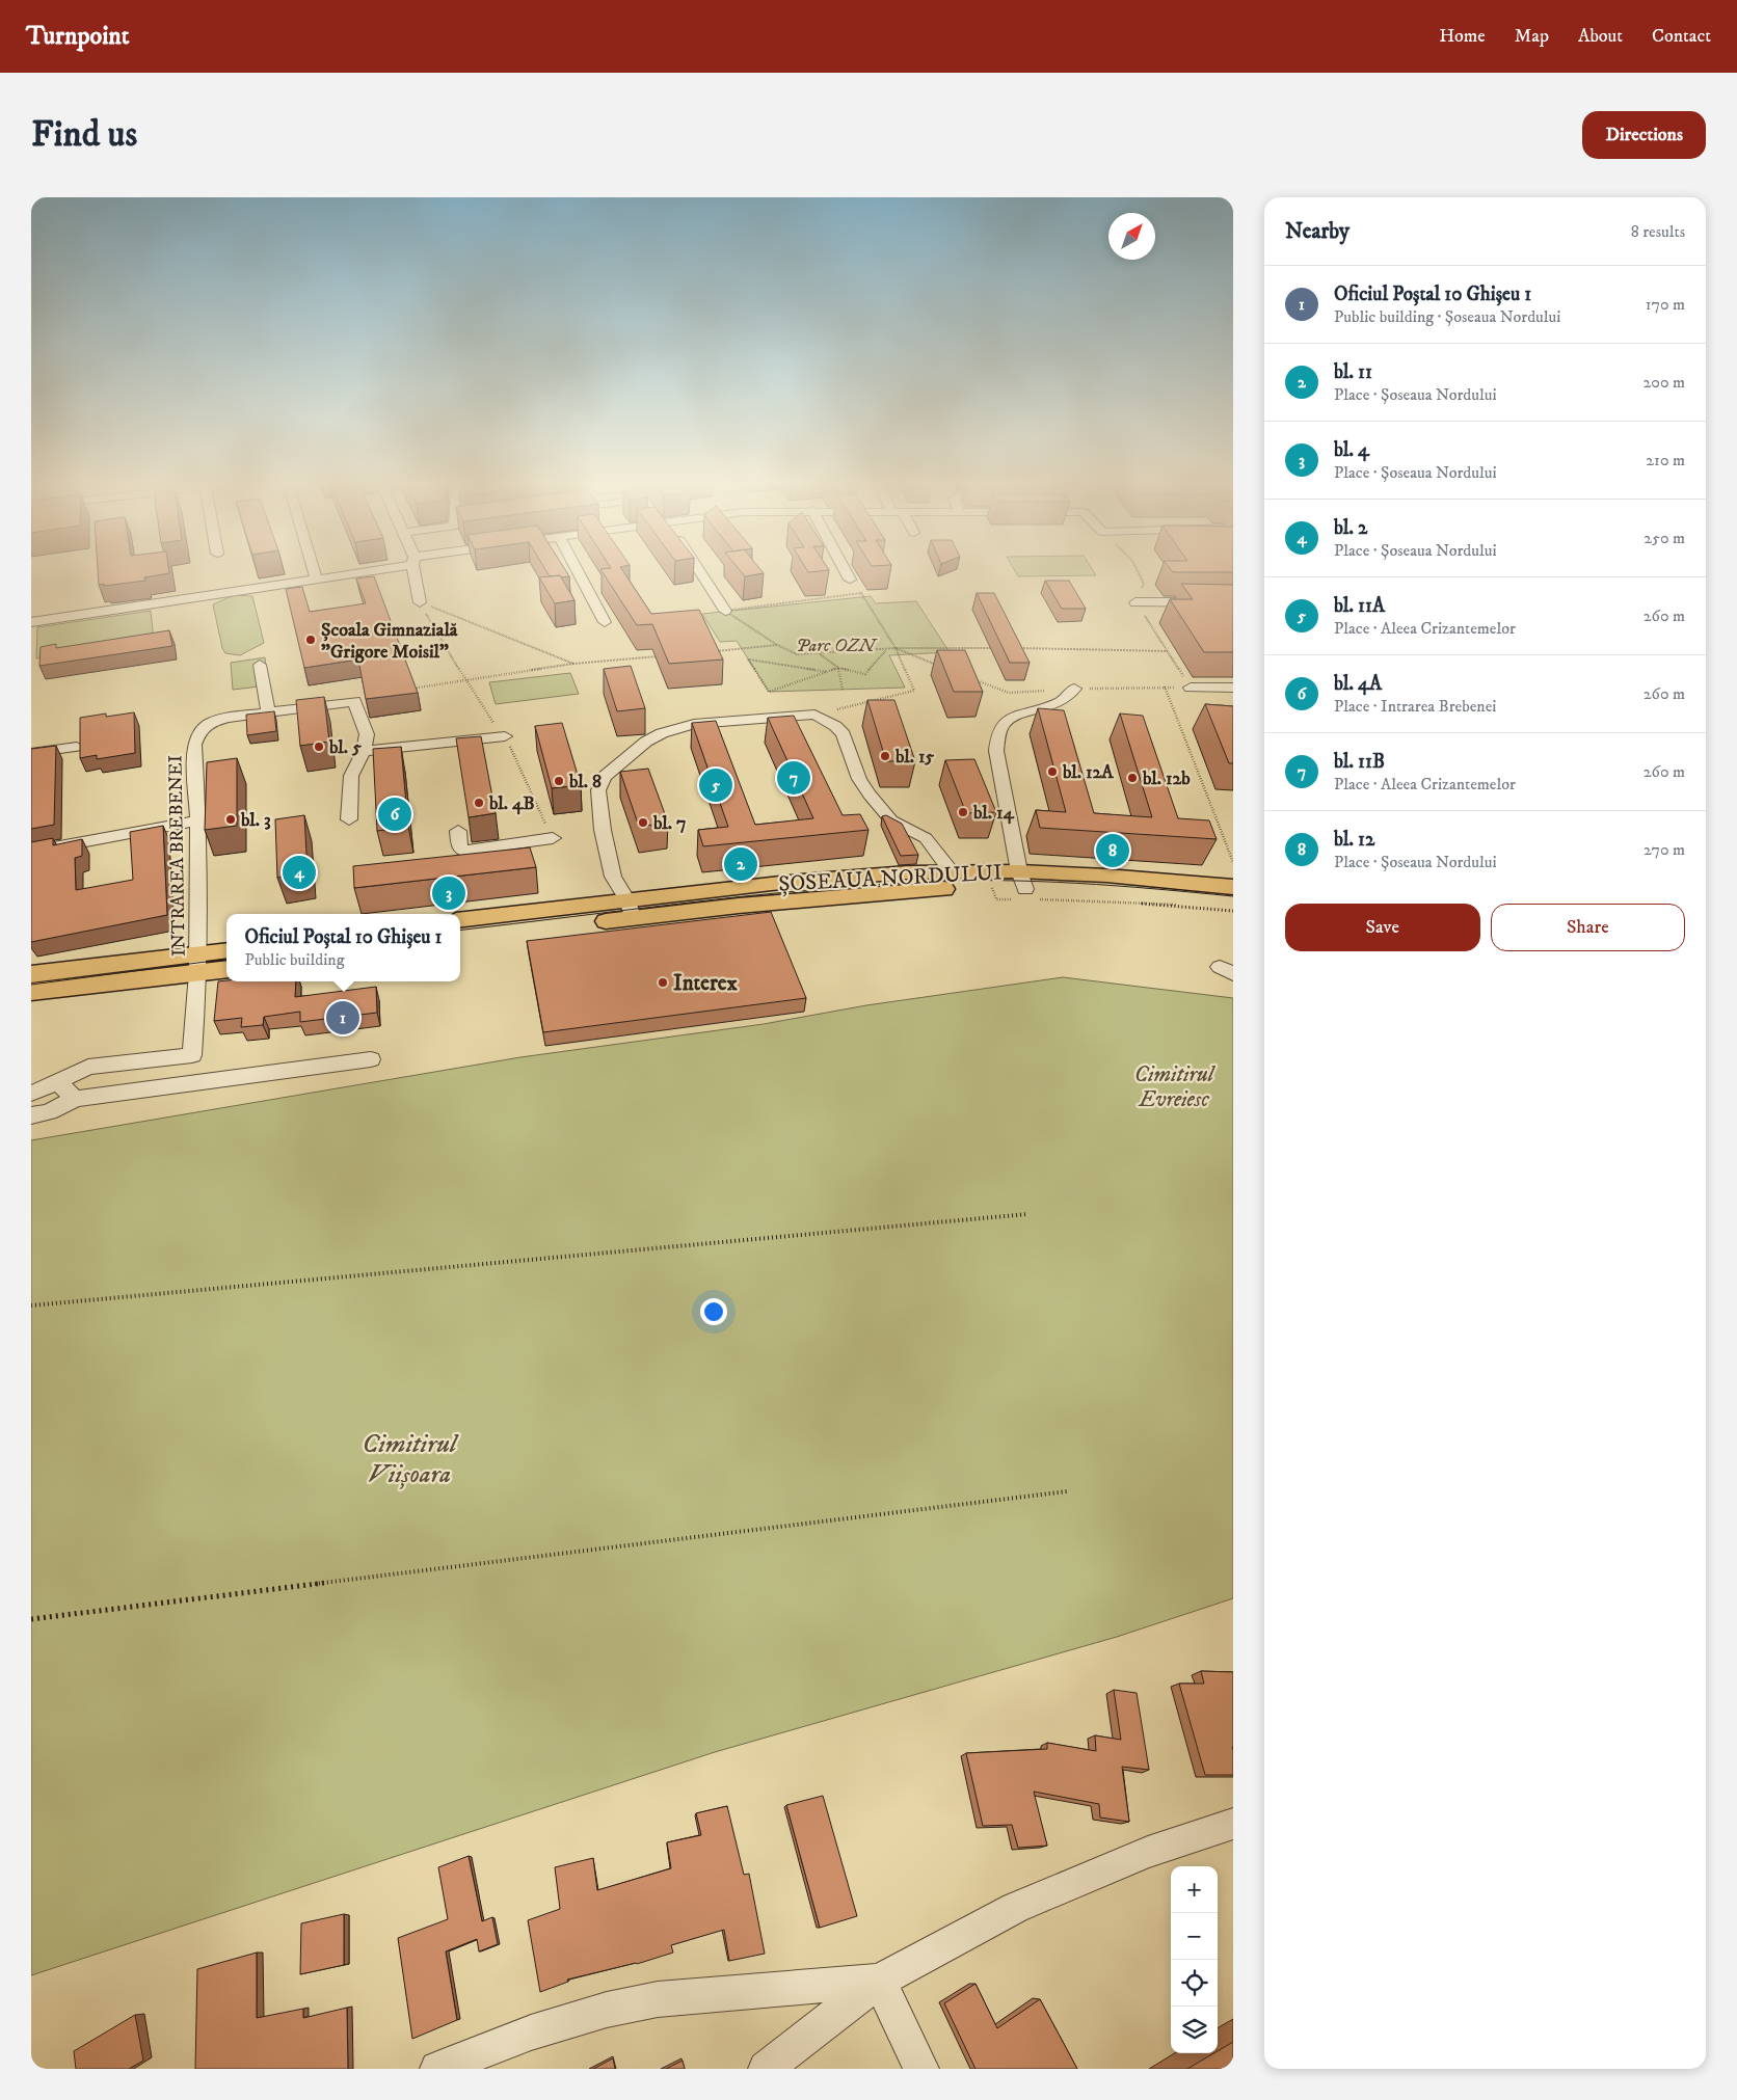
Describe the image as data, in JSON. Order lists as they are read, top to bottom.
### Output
{
  "streets": {
    "main road": ["ȘOSEAUA NORDULUI"],
    "street": ["INTRAREA BREBENEI"]
  },
  "parks": ["Parc OZN", "Cimitirul Evreiesc", "Cimitirul Viișoara"],
  "places": [
    "Școala Gimnazială \"Grigore Moisil\"",
    "bl. 5",
    "bl. 15",
    "bl. 12A",
    "bl. 12b",
    "bl. 8",
    "bl. 4B",
    "bl. 14",
    "bl. 3",
    "bl. 7",
    "Interex"
  ],
  "north": "top right",
  "page": {
    "header": "Turnpoint",
    "nav": [
      "Home",
      "Map",
      "About",
      "Contact"
    ],
    "buttons": [
      "Directions",
      ["Save", "Share"]
    ],
    "title": "Find us",
    "heading": ["Nearby", "8 results"],
    "list": [
      {
        "mark": "1",
        "name": "Oficiul Poștal 10 Ghișeu 1",
        "note": "Public building · Șoseaua Nordului",
        "value": "170 m"
      },
      {
        "mark": "2",
        "name": "bl. 11",
        "note": "Place · Șoseaua Nordului",
        "value": "200 m"
      },
      {
        "mark": "3",
        "name": "bl. 4",
        "note": "Place · Șoseaua Nordului",
        "value": "210 m"
      },
      {
        "mark": "4",
        "name": "bl. 2",
        "note": "Place · Șoseaua Nordului",
        "value": "250 m"
      },
      {
        "mark": "5",
        "name": "bl. 11A",
        "note": "Place · Aleea Crizantemelor",
        "value": "260 m"
      },
      {
        "mark": "6",
        "name": "bl. 4A",
        "note": "Place · Intrarea Brebenei",
        "value": "260 m"
      },
      {
        "mark": "7",
        "name": "bl. 11B",
        "note": "Place · Aleea Crizantemelor",
        "value": "260 m"
      },
      {
        "mark": "8",
        "name": "bl. 12",
        "note": "Place · Șoseaua Nordului",
        "value": "270 m"
      }
    ],
    "pins": [
      "7",
      "5",
      "6",
      "8",
      "2",
      "4",
      "3",
      "1"
    ],
    "popup": ["Oficiul Poștal 10 Ghișeu 1", "Public building"],
    "map_buttons": ["+", "−"]
  }
}
